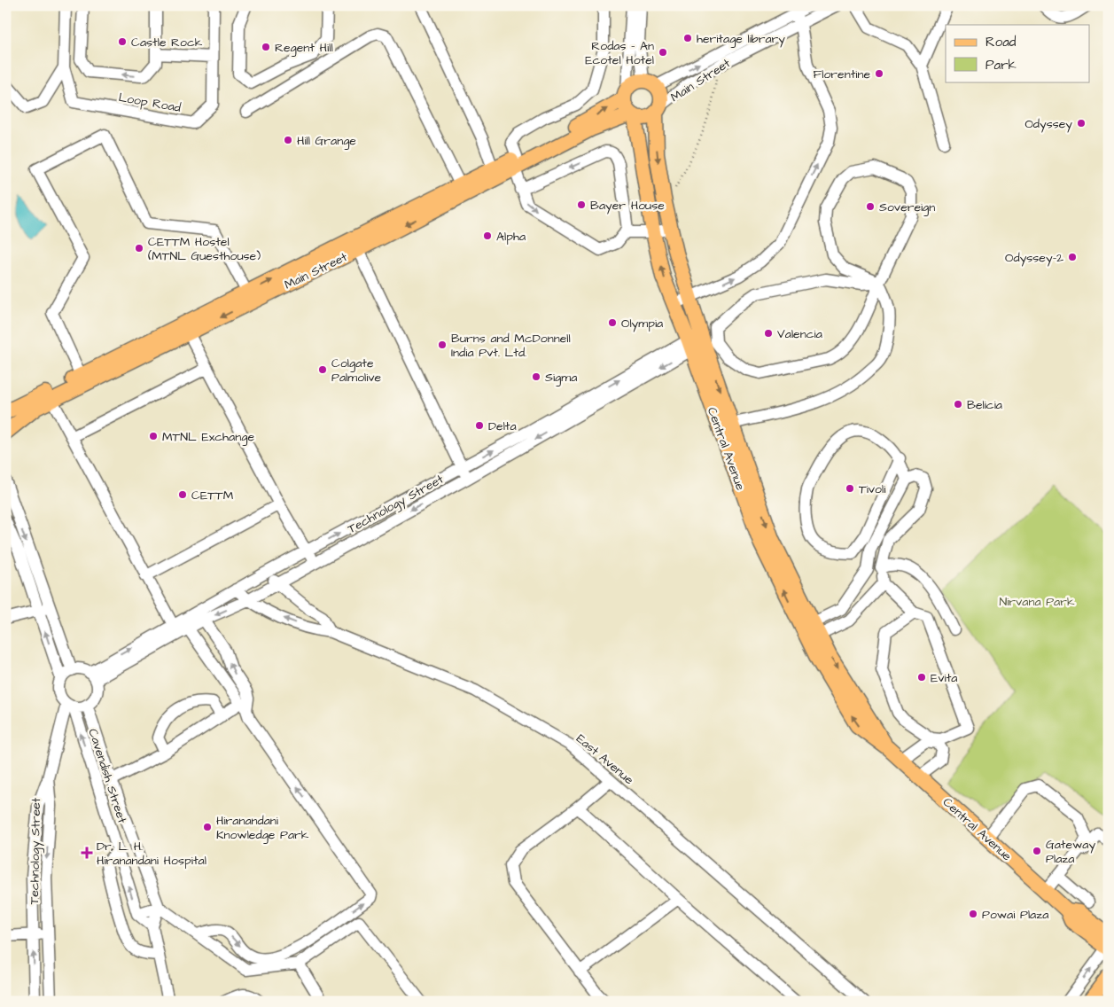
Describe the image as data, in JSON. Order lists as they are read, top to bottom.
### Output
{
  "streets": {
    "main road": ["Main Street", "Central Avenue"],
    "street": [
      "Loop Road",
      "Technology Street",
      "East Avenue",
      "Cavendish Street"
    ]
  },
  "crossings": [
    ["Main Street", "Central Avenue"],
    ["Central Avenue", "Technology Street"],
    ["Technology Street", "East Avenue"],
    ["Technology Street", "Cavendish Street"]
  ],
  "parks": ["Nirvana Park"],
  "places": {
    "other": [
      "heritage library",
      "Castle Rock",
      "Regent Hill",
      "Rodas - An Ecotel Hotel",
      "Florentine",
      "Odyssey",
      "Hill Grange",
      "Bayer House",
      "Sovereign",
      "Alpha",
      "CETTM Hostel (MTNL Guesthouse)",
      "Odyssey-2",
      "Olympia",
      "Valencia",
      "Burns and McDonnell India Pvt. Ltd.",
      "Colgate Palmolive",
      "Sigma",
      "Belicia",
      "Delta",
      "MTNL Exchange",
      "Tivoli",
      "CETTM",
      "Evita",
      "Hiranandani Knowledge Park",
      "Gateway Plaza",
      "Powai Plaza"
    ],
    "health": ["Dr. L. H. Hiranandani Hospital"]
  },
  "legend": ["Road", "Park"]
}
